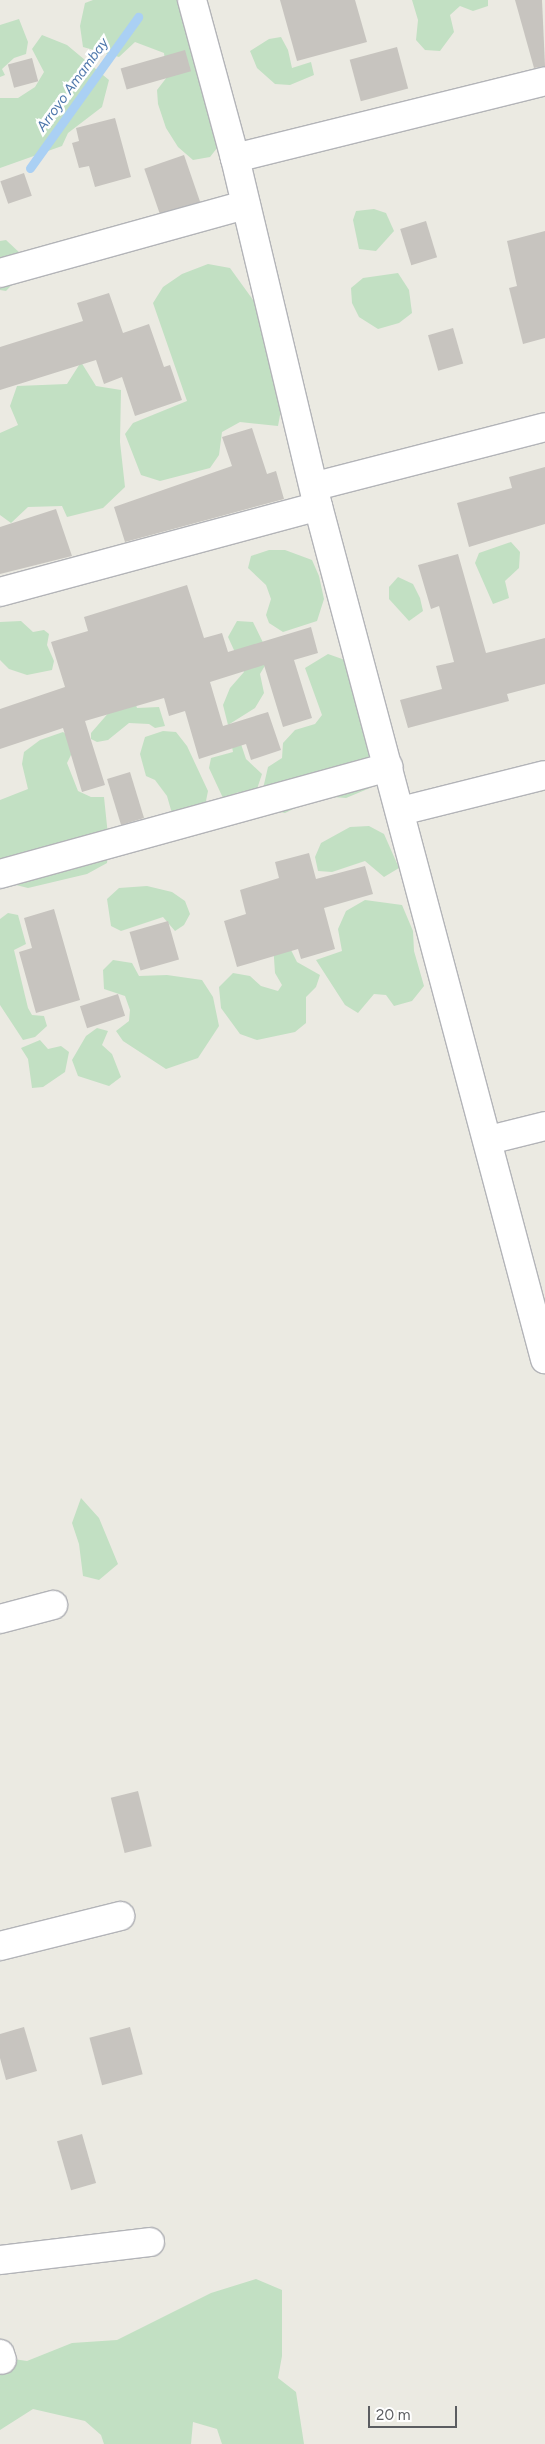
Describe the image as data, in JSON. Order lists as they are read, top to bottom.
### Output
{
  "water": ["Arroyo Amambay"],
  "scale_bar": "20 m"
}
